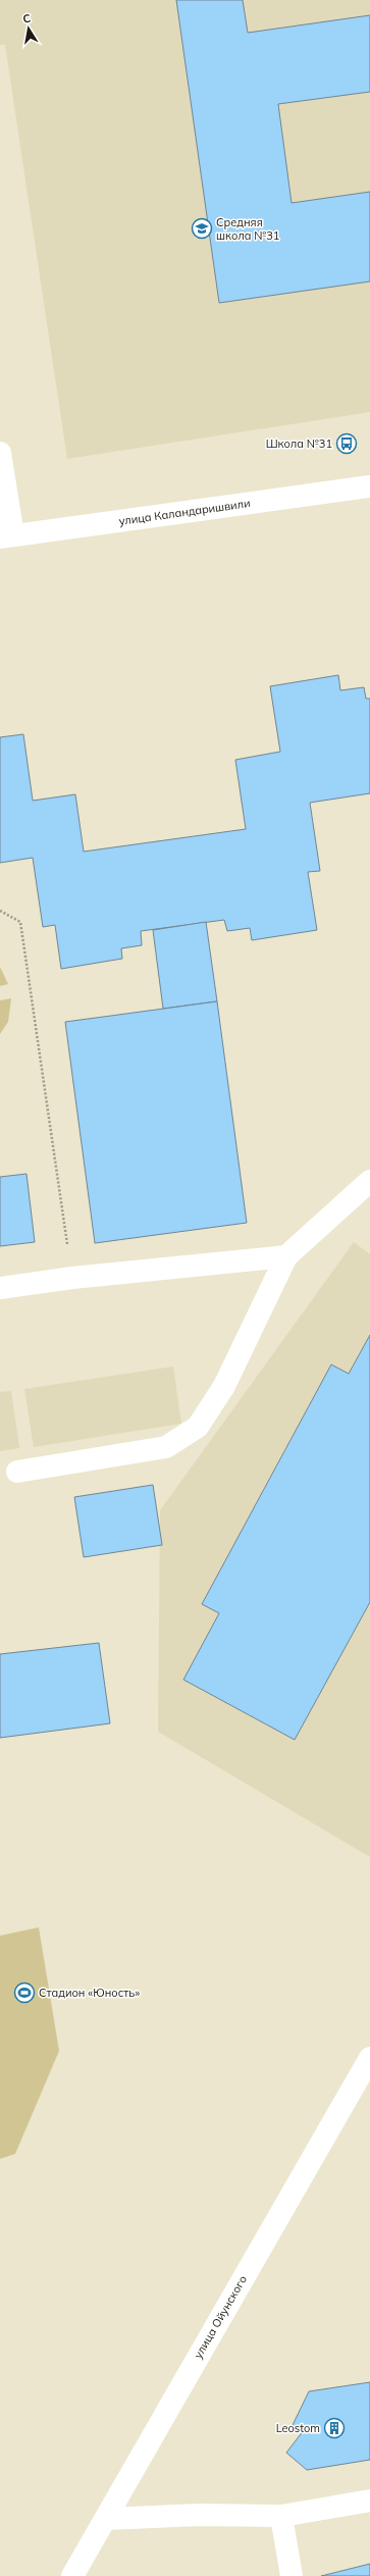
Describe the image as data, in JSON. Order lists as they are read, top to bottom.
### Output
{
  "streets": {
    "main road": ["улица Каландаришвили", "улица Ойунского"]
  },
  "places": {
    "school or university": ["Средняя школа №31"],
    "bus stop": ["Школа №31"],
    "sports": ["Стадион «Юность»"],
    "building": ["Leostom"]
  },
  "north": "top"
}
